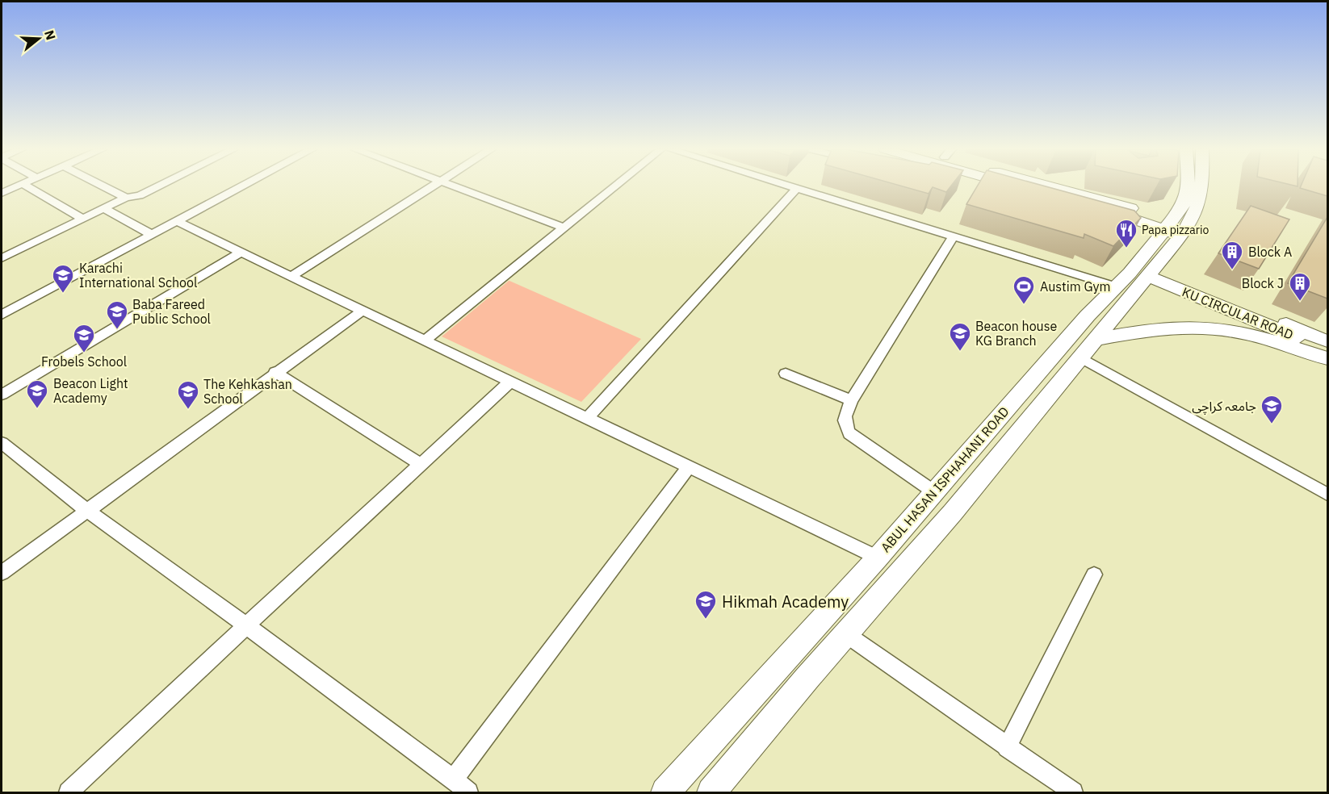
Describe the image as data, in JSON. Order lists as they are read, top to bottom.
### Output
{
  "streets": {
    "main road": ["KU CIRCULAR ROAD", "ABUL HASAN ISPHAHANI ROAD"]
  },
  "crossings": [
    ["KU CIRCULAR ROAD", "ABUL HASAN ISPHAHANI ROAD"]
  ],
  "places": {
    "restaurant": ["Papa pizzario"],
    "building": ["Block A", "Block J"],
    "school or university": [
      "Karachi International School",
      "Baba Fareed Public School",
      "Beacon house KG Branch",
      "Frobels School",
      "Beacon Light Academy",
      "The Kehkashan School",
      "جامعہ کراچی",
      "Hikmah Academy"
    ],
    "sports": ["Austim Gym"]
  },
  "north": "right"
}
